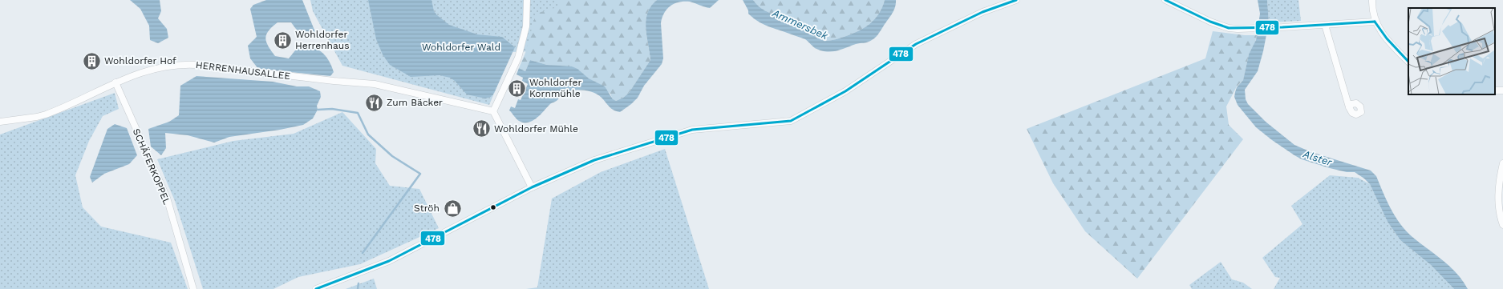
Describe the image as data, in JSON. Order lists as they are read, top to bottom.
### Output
{
  "streets": {
    "street": ["HERRENHAUSALLEE", "SCHÄFERKOPPEL"]
  },
  "crossings": [
    ["HERRENHAUSALLEE", "SCHÄFERKOPPEL"]
  ],
  "water": ["Ammersbek", "Alster"],
  "parks": ["Wohldorfer Wald"],
  "places": {
    "building": ["Wohldorfer Herrenhaus", "Wohldorfer Hof", "Wohldorfer Kornmühle"],
    "restaurant": ["Zum Bäcker", "Wohldorfer Mühle"],
    "shop": ["Ströh"]
  },
  "lines": ["transit line 478"]
}
